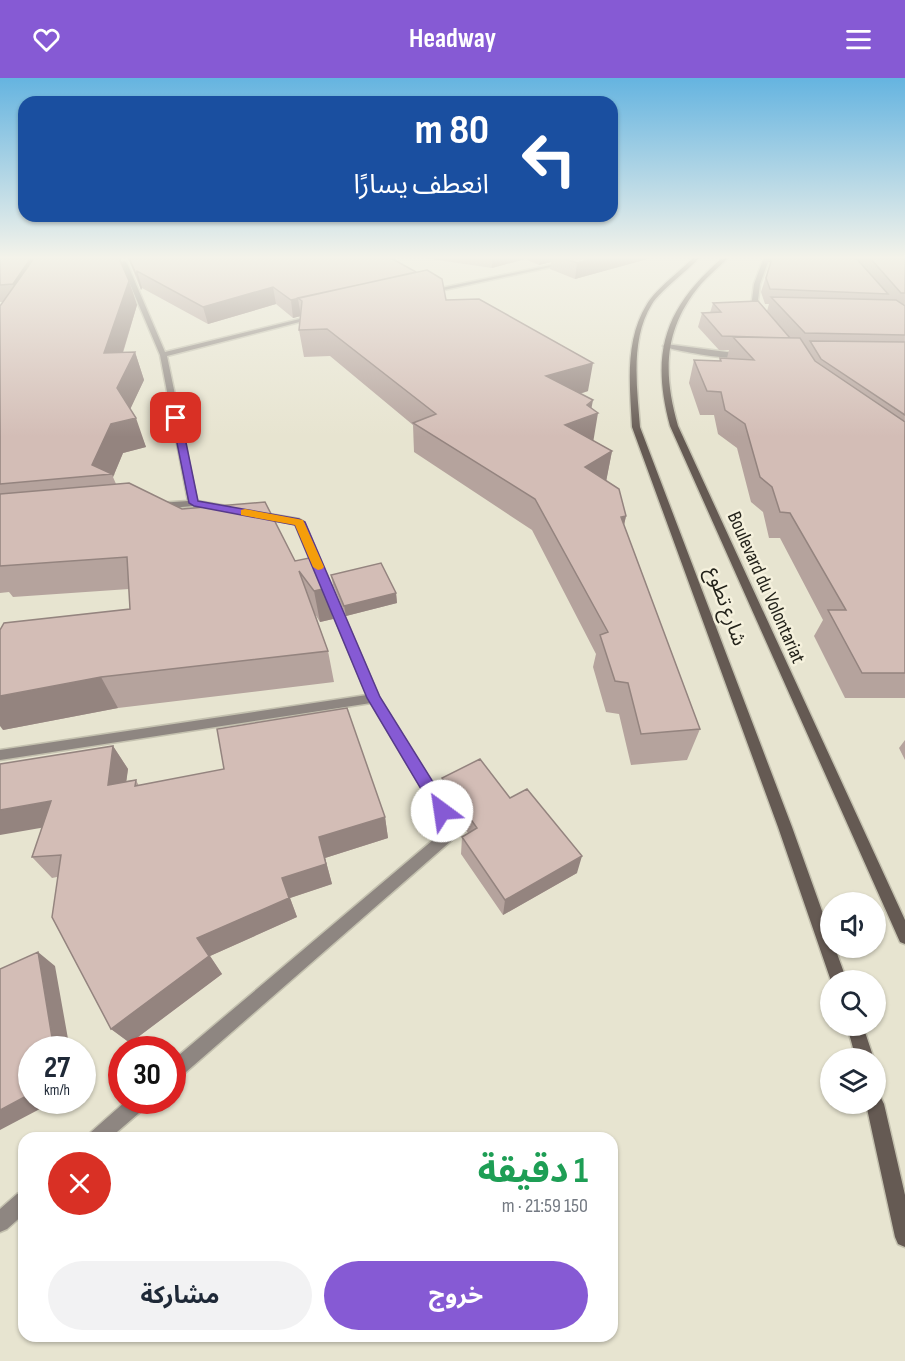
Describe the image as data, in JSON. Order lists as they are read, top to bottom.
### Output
{
  "streets": {
    "main road": ["Boulevard du Volontariat", "شارع تطوع"]
  },
  "page": {
    "header": "Headway",
    "turn": ["80 m", "انعطف يسارًا"],
    "speed": "27 km/h",
    "limit": "30",
    "heading": ["1 دقيقة", "150 m · 21:59"],
    "buttons": ["خروج", "مشاركة"]
  }
}
